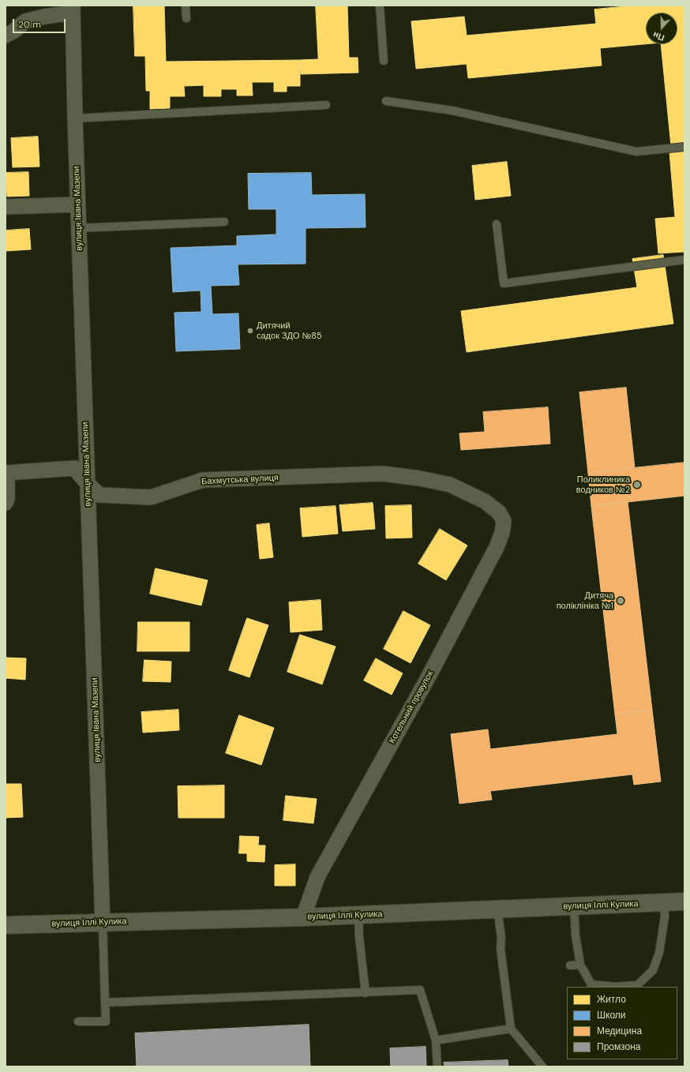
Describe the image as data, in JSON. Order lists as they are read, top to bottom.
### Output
{
  "streets": {
    "street": [
      "вулиця Івана Мазепи",
      "Бахмутська вулиця",
      "Котельний провулок",
      "вулиця Іллі Кулика"
    ]
  },
  "crossings": [
    ["вулиця Івана Мазепи", "Бахмутська вулиця"],
    ["вулиця Івана Мазепи", "вулиця Іллі Кулика"],
    ["Бахмутська вулиця", "Котельний провулок"],
    ["Котельний провулок", "вулиця Іллі Кулика"]
  ],
  "places": ["Дитячий садок ЗДО №85", "Поликлиника водников №2", "Дитяча поліклініка №1"],
  "legend": [
    "Житло",
    "Школи",
    "Медицина",
    "Промзона"
  ],
  "scale_bar": "20 m",
  "north": "bottom"
}
